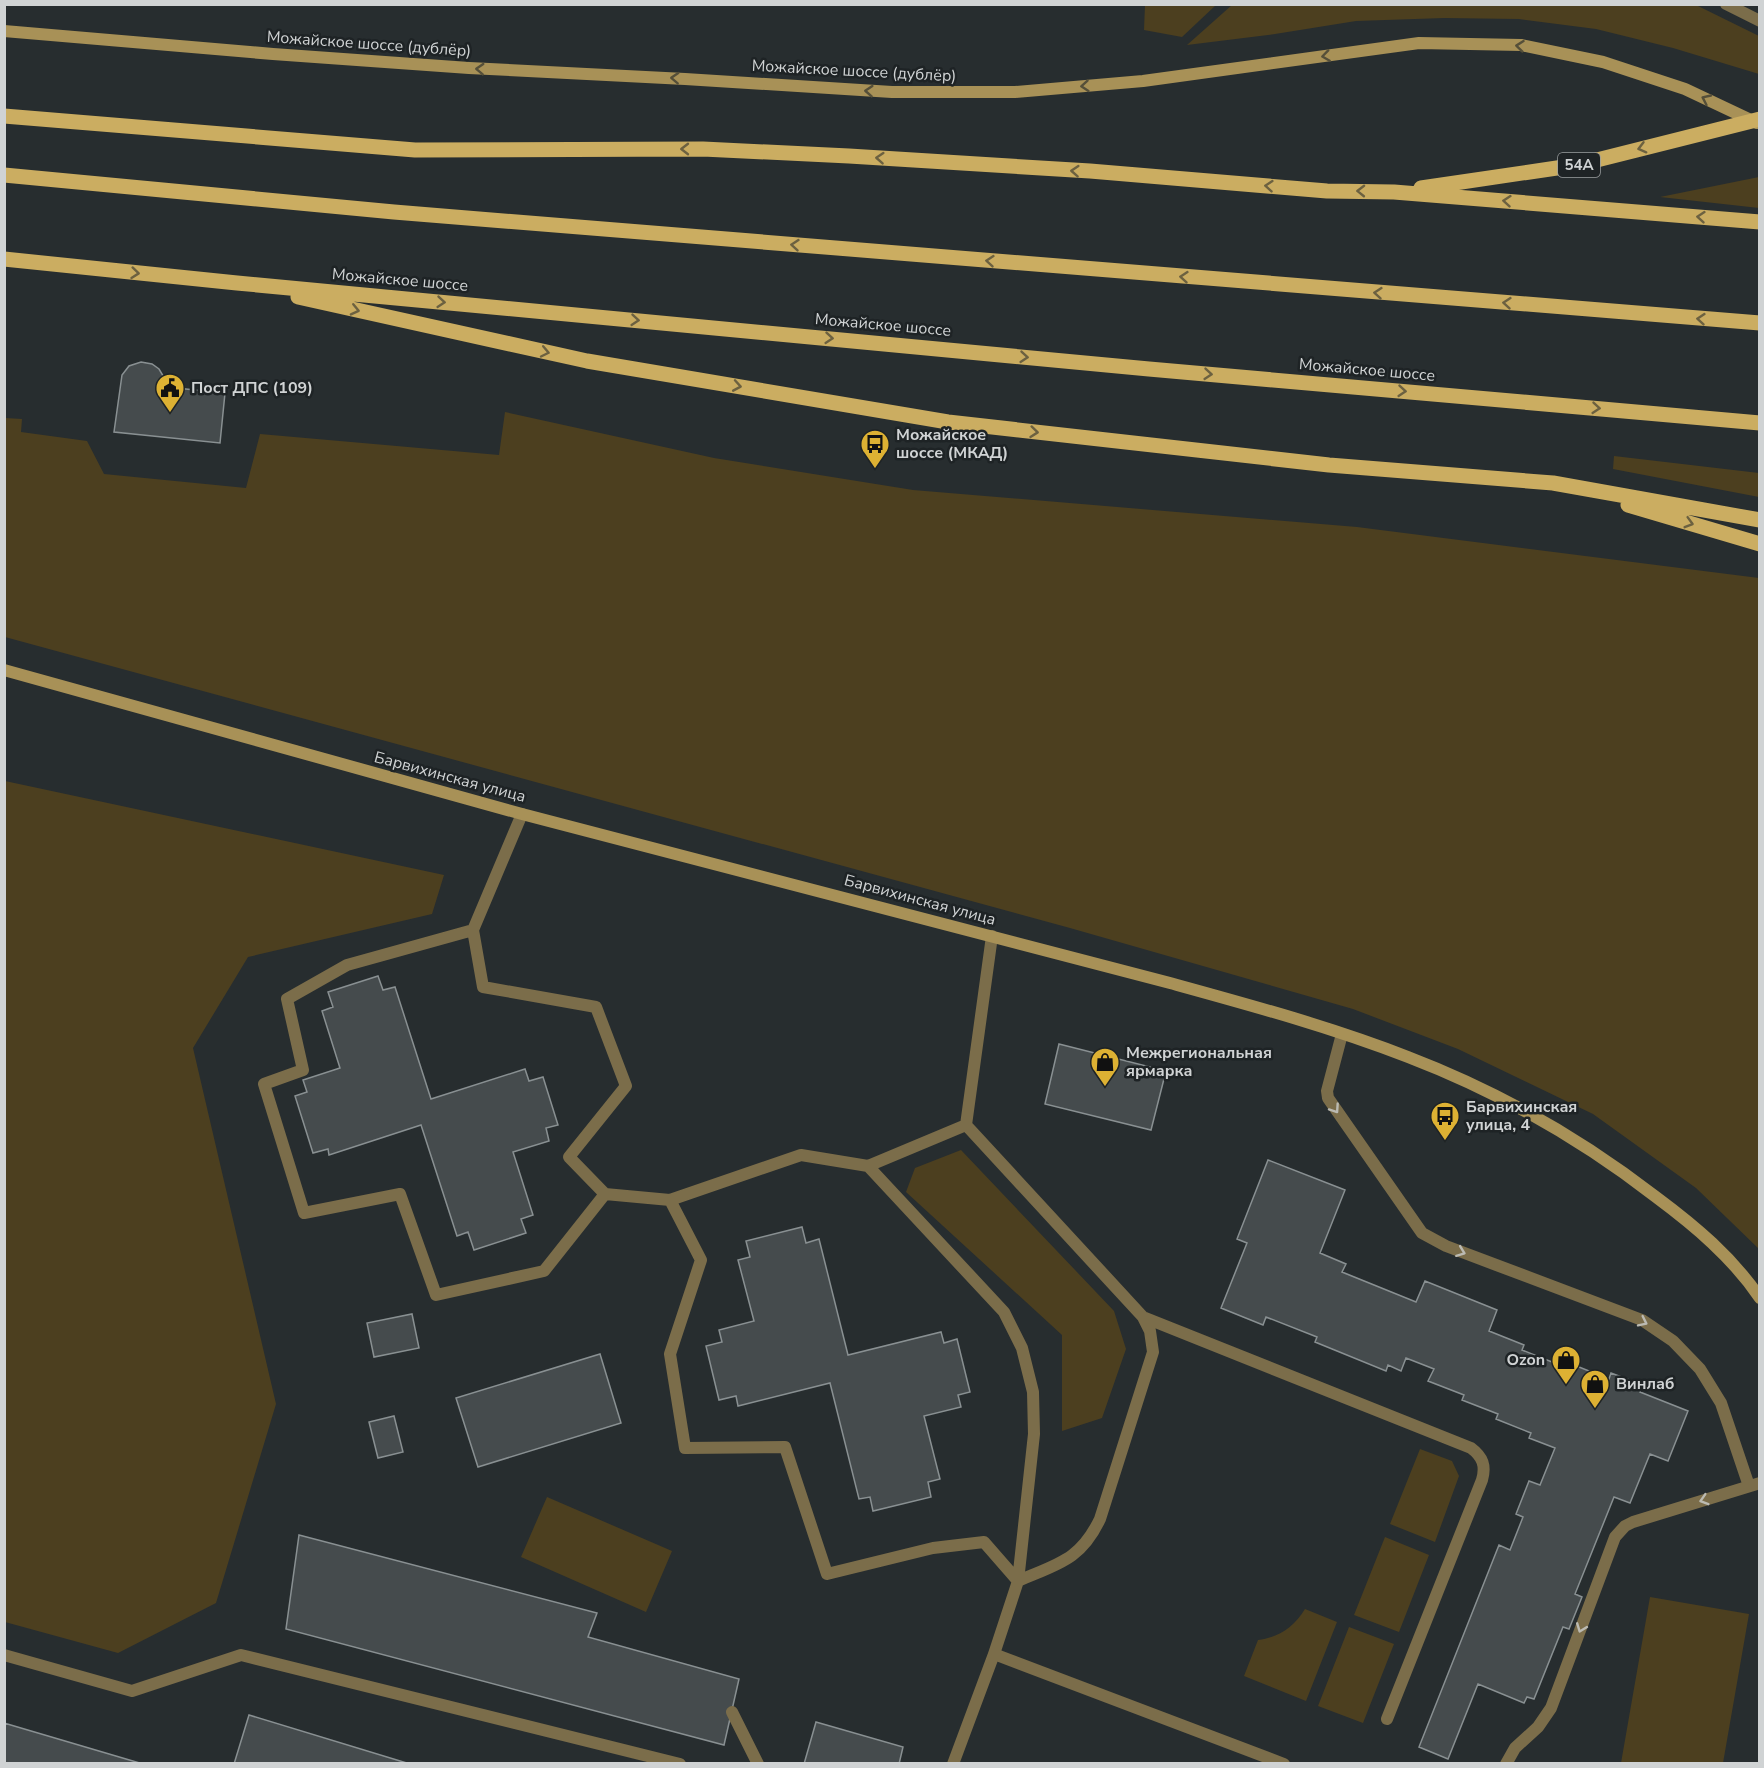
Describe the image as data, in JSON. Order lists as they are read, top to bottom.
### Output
{
  "streets": {
    "main road": ["54А", "Можайское шоссе"],
    "street": ["Можайское шоссе (дублёр)", "Барвихинская улица"]
  },
  "one_way": ["Можайское шоссе (дублёр)"],
  "places": {
    "public building": ["Пост ДПС (109)"],
    "bus stop": ["Можайское шоссе (МКАД)", "Барвихинская улица, 4"],
    "shop": ["Межрегиональная ярмарка", "Ozon", "Винлаб"]
  }
}
